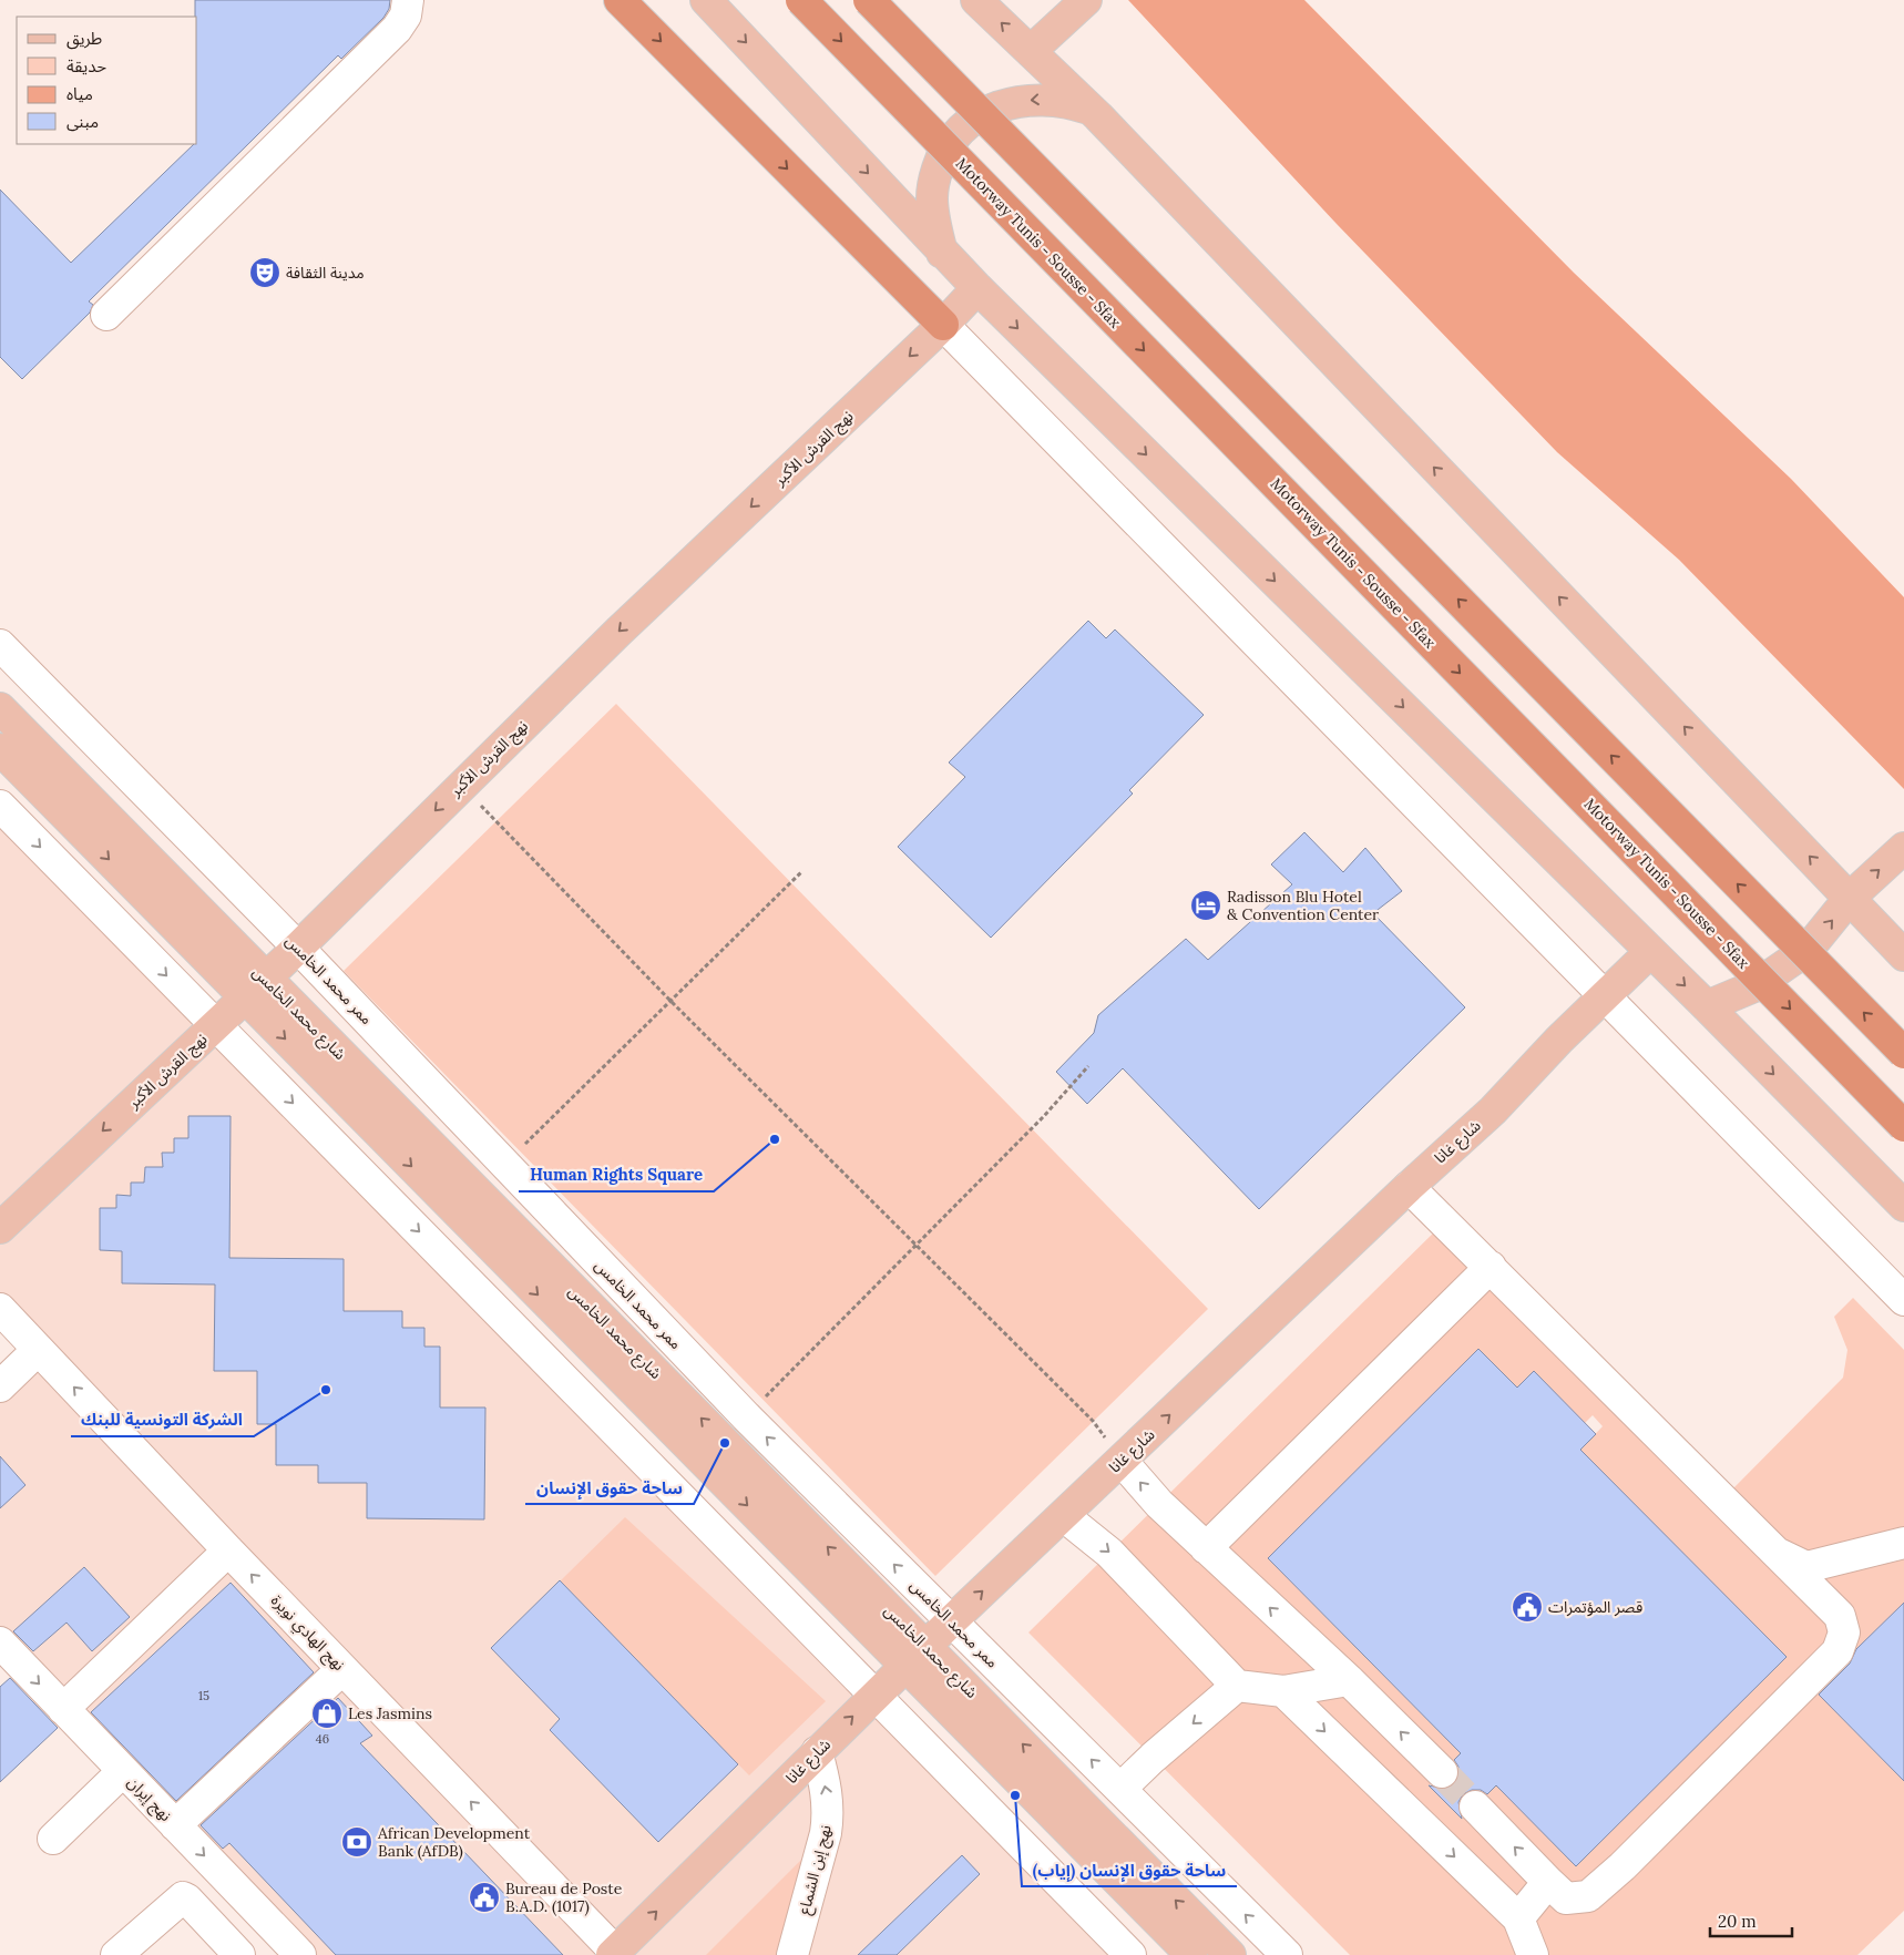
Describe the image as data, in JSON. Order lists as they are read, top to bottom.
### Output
{
  "streets": {
    "highway": ["Motorway Tunis - Sousse - Sfax"],
    "main road": ["نهج القرش الأكبر", "شارع محمد الخامس", "شارع غانا"],
    "street": [
      "ممر محمد الخامس",
      "نهج الهادي نويرة",
      "نهج إيران",
      "نهج إبن الشماع"
    ]
  },
  "crossings": [
    ["نهج القرش الأكبر", "ممر محمد الخامس"],
    ["نهج القرش الأكبر", "شارع محمد الخامس"],
    ["ممر محمد الخامس", "شارع غانا"],
    ["شارع محمد الخامس", "شارع غانا"],
    ["شارع غانا", "نهج الهادي نويرة"],
    ["شارع غانا", "نهج إبن الشماع"]
  ],
  "one_way": [
    "نهج القرش الأكبر",
    "شارع غانا",
    "نهج الهادي نويرة",
    "نهج إيران",
    "نهج إبن الشماع"
  ],
  "places": {
    "theatre": ["مدينة الثقافة"],
    "hotel": ["Radisson Blu Hotel & Convention Center"],
    "other": [
      "Human Rights Square",
      "الشركة التونسية للبنك",
      "ساحة حقوق الإنسان",
      "ساحة حقوق الإنسان (إياب)"
    ],
    "public building": ["قصر المؤتمرات", "Bureau de Poste B.A.D. (1017)"],
    "shop": ["Les Jasmins"],
    "bank": ["African Development Bank (AfDB)"]
  },
  "house_numbers": ["15", "46"],
  "legend": [
    "طريق",
    "حديقة",
    "مياه",
    "مبنى"
  ],
  "scale_bar": "20 m"
}
